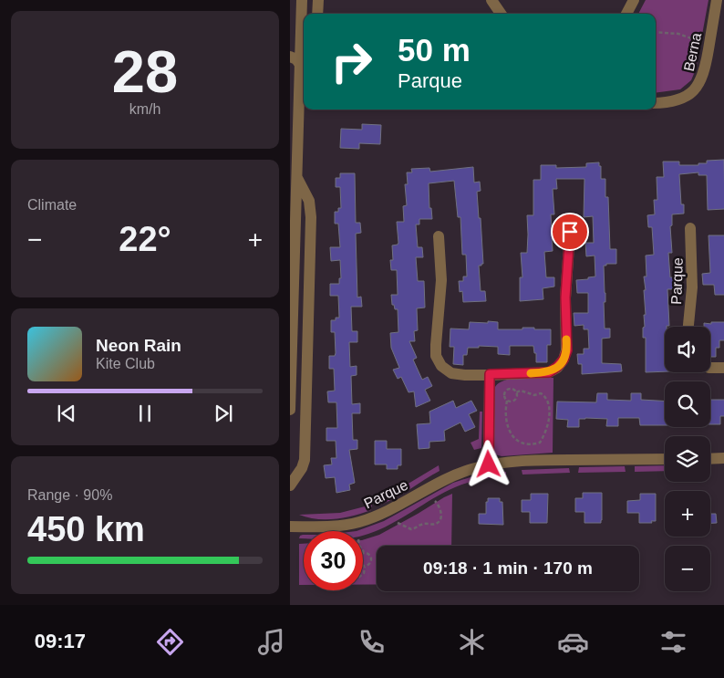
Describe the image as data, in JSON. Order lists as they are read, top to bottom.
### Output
{
  "streets": {
    "street": ["Berna", "Parque"]
  },
  "page": {
    "tile": [
      ["28", "km/h"],
      "Climate",
      ["Range · 90%", "450 km"]
    ],
    "turn": ["50 m", "Parque"],
    "heat": ["−", "22°", "+"],
    "song": ["Neon Rain", "Kite Club"],
    "map_buttons": ["+", "−"],
    "limit": "30",
    "trip": "09:18 · 1 min · 170 m",
    "tabs": "09:17"
  }
}
